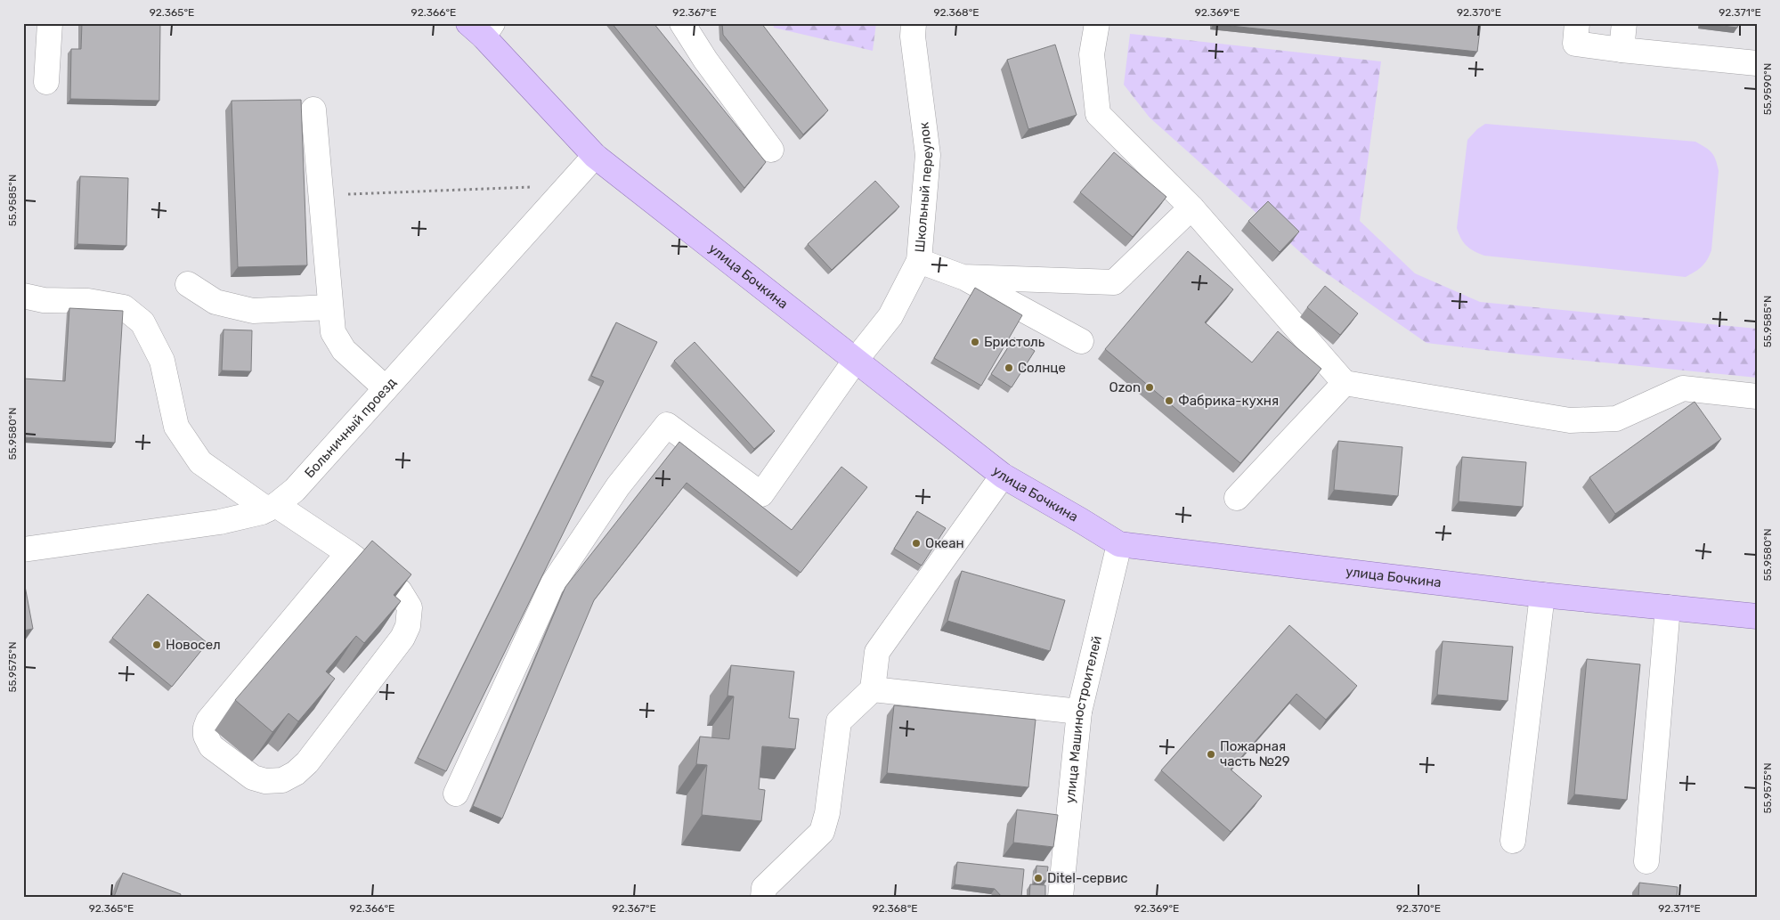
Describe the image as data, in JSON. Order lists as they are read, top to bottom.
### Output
{
  "streets": {
    "main road": ["улица Бочкина"],
    "street": ["Школьный переулок", "Больничный проезд", "улица Машиностроителей"]
  },
  "crossings": [
    ["Школьный переулок", "улица Бочкина"],
    ["улица Бочкина", "Больничный проезд"],
    ["улица Бочкина", "улица Машиностроителей"]
  ],
  "places": [
    "Бристоль",
    "Солнце",
    "Ozon",
    "Фабрика-кухня",
    "Океан",
    "Новосел",
    "Пожарная часть №29",
    "Ditel-сервис"
  ],
  "coordinates": [
    "92.365°E",
    "92.366°E",
    "92.367°E",
    "92.368°E",
    "92.369°E",
    "92.370°E",
    "92.371°E",
    "55.9590°N",
    "55.9585°N",
    "55.9580°N",
    "55.9575°N"
  ]
}
